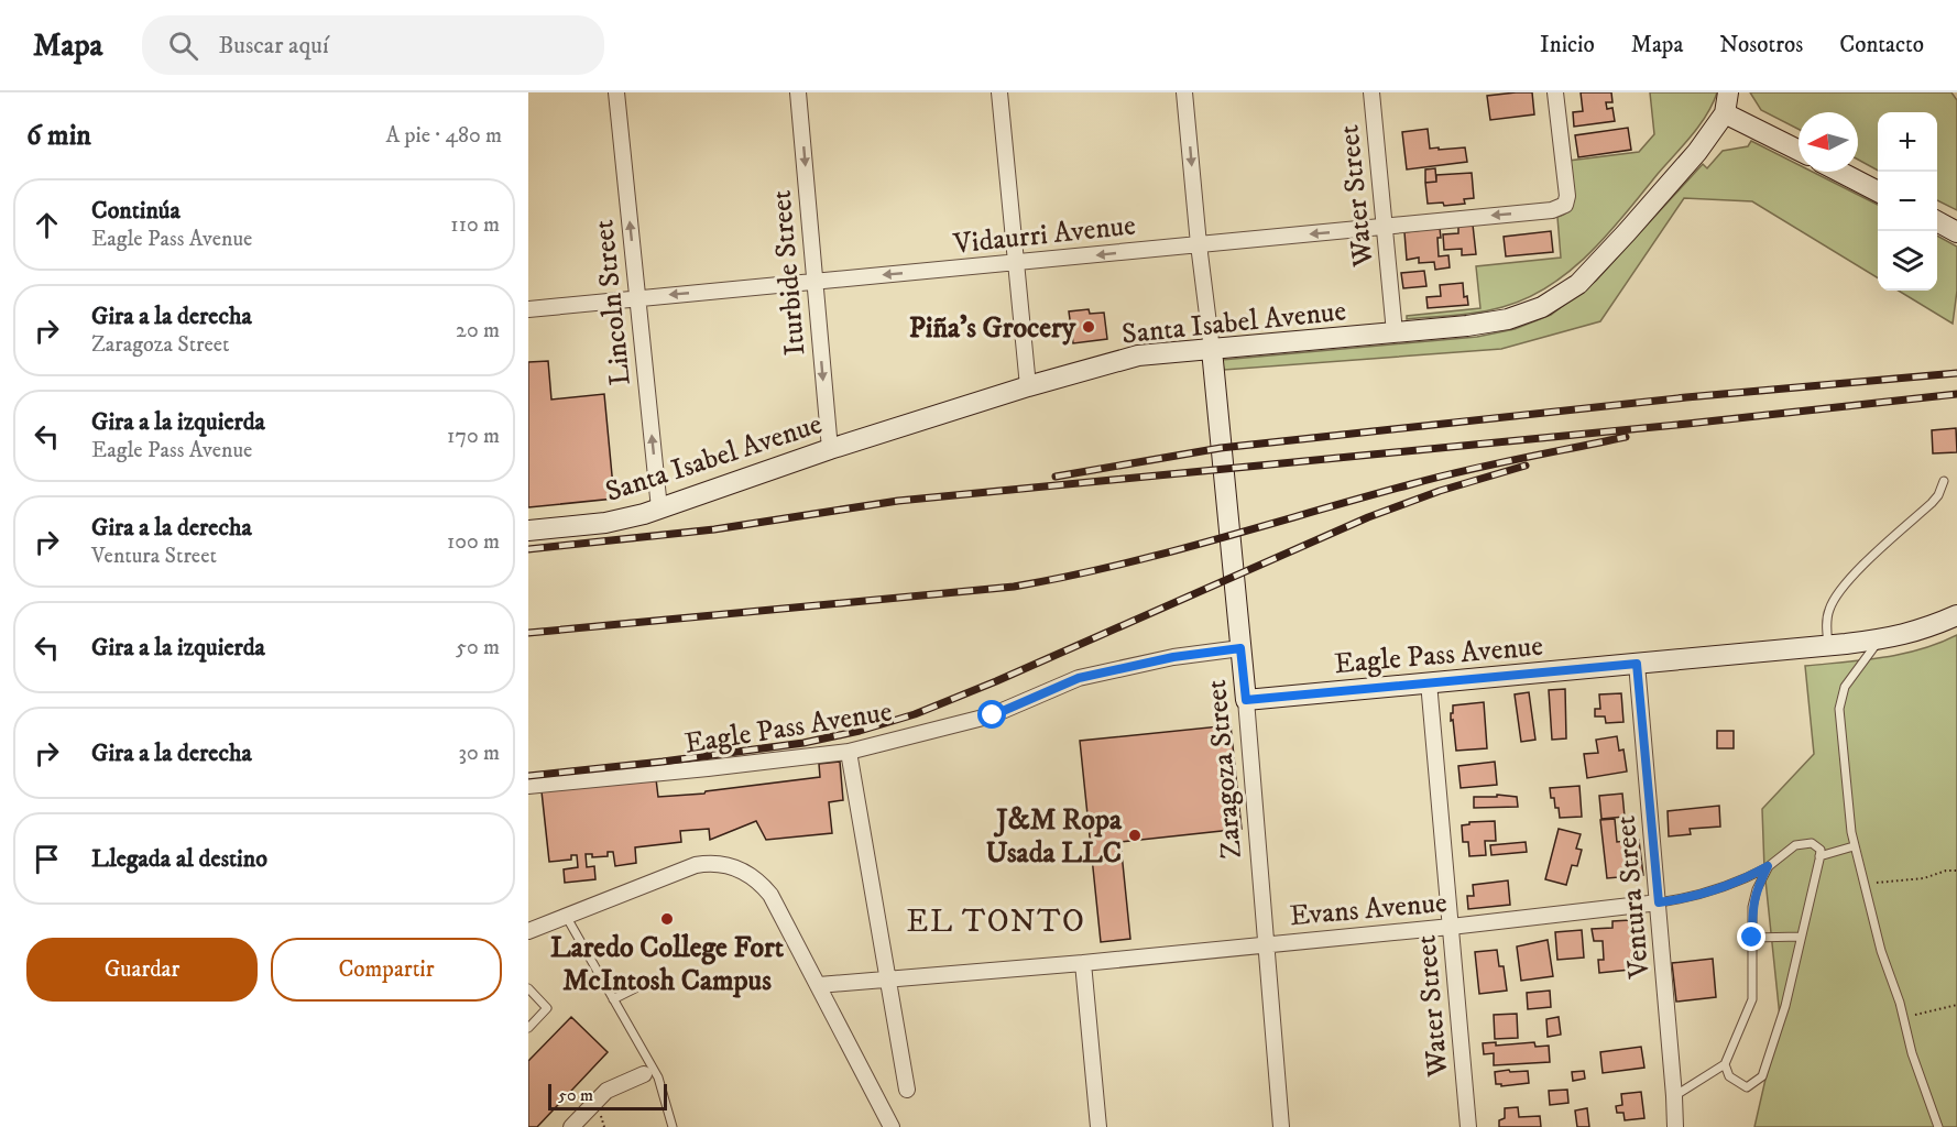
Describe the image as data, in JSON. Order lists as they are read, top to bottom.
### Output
{
  "streets": {
    "main road": ["Santa Isabel Avenue", "Eagle Pass Avenue", "Zaragoza Street"],
    "street": [
      "Water Street",
      "Vidaurri Avenue",
      "Iturbide Street",
      "Lincoln Street",
      "Ventura Street",
      "Evans Avenue"
    ]
  },
  "crossings": [
    ["Water Street", "Vidaurri Avenue"],
    ["Water Street", "Santa Isabel Avenue"],
    ["Water Street", "Eagle Pass Avenue"],
    ["Water Street", "Evans Avenue"],
    ["Vidaurri Avenue", "Iturbide Street"],
    ["Vidaurri Avenue", "Lincoln Street"],
    ["Vidaurri Avenue", "Zaragoza Street"],
    ["Iturbide Street", "Santa Isabel Avenue"],
    ["Lincoln Street", "Santa Isabel Avenue"],
    ["Santa Isabel Avenue", "Zaragoza Street"],
    ["Eagle Pass Avenue", "Zaragoza Street"],
    ["Eagle Pass Avenue", "Ventura Street"],
    ["Zaragoza Street", "Evans Avenue"],
    ["Ventura Street", "Evans Avenue"]
  ],
  "one_way": ["Vidaurri Avenue", "Iturbide Street", "Lincoln Street"],
  "districts": ["EL TONTO"],
  "places": ["Piña's Grocery", "J&M Ropa Usada LLC", "Laredo College Fort McIntosh Campus"],
  "scale_bar": "50 m",
  "north": "left",
  "page": {
    "header": "Mapa",
    "search": "Buscar aquí",
    "nav": [
      "Inicio",
      "Mapa",
      "Nosotros",
      "Contacto"
    ],
    "heading": ["6 min", "A pie · 480 m"],
    "map_buttons": ["+", "−"],
    "list": [
      ["Continúa", "Eagle Pass Avenue", "110 m"],
      ["Gira a la derecha", "Zaragoza Street", "20 m"],
      ["Gira a la izquierda", "Eagle Pass Avenue", "170 m"],
      ["Gira a la derecha", "Ventura Street", "100 m"],
      ["Gira a la izquierda", "50 m"],
      ["Gira a la derecha", "30 m"],
      "Llegada al destino"
    ],
    "buttons": ["Guardar", "Compartir"],
    "scale": "50 m"
  }
}
